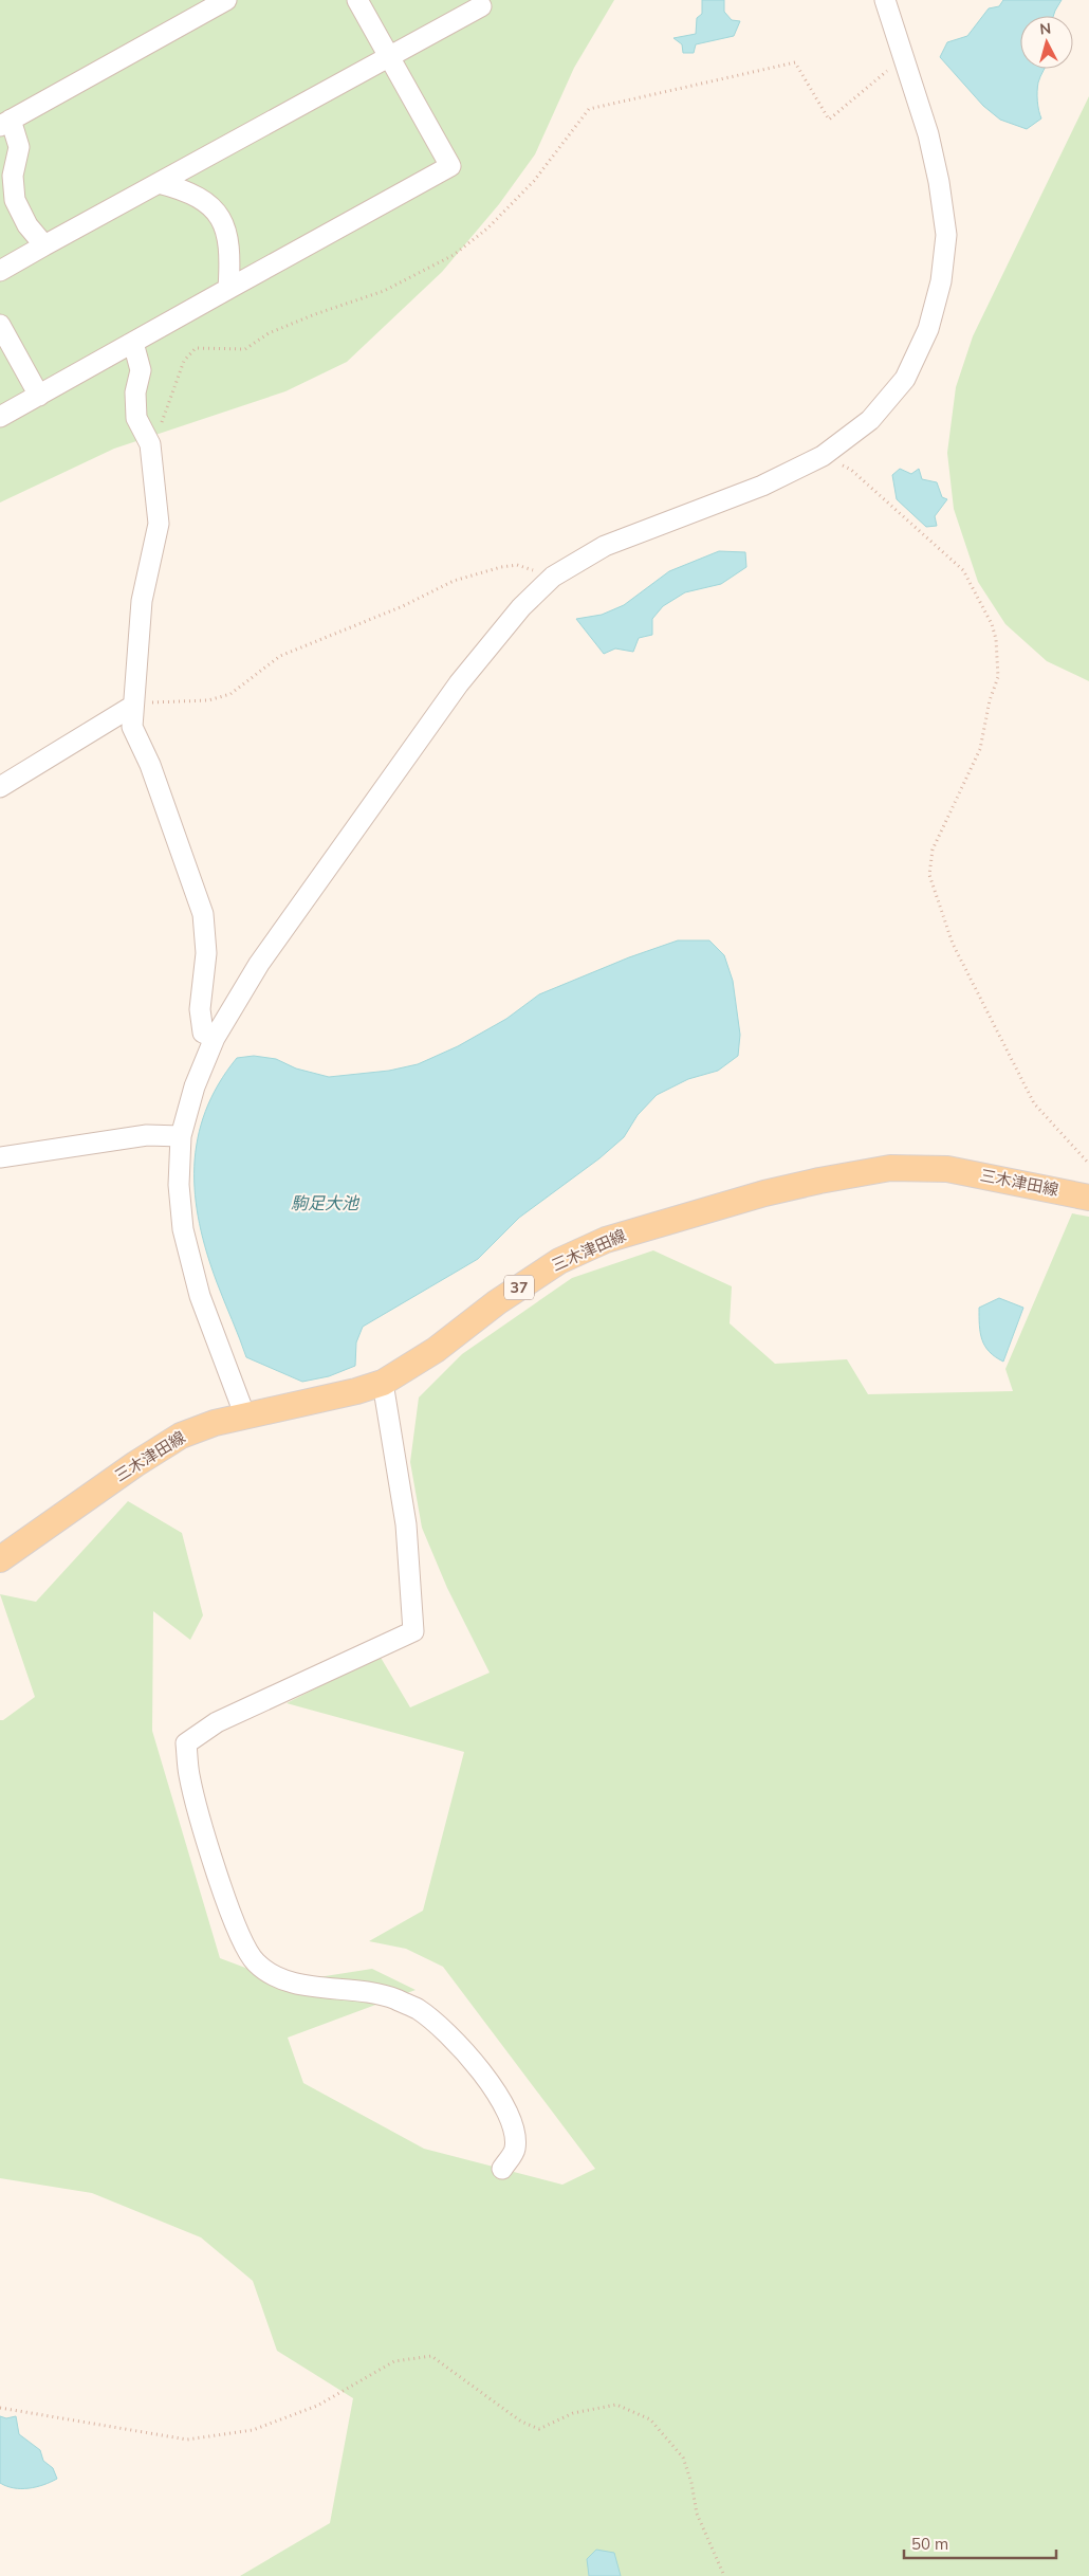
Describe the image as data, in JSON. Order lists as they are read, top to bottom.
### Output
{
  "streets": {
    "main road": ["三木津田線", "37"]
  },
  "water": ["駒足大池"],
  "scale_bar": "50 m",
  "north": "top"
}
